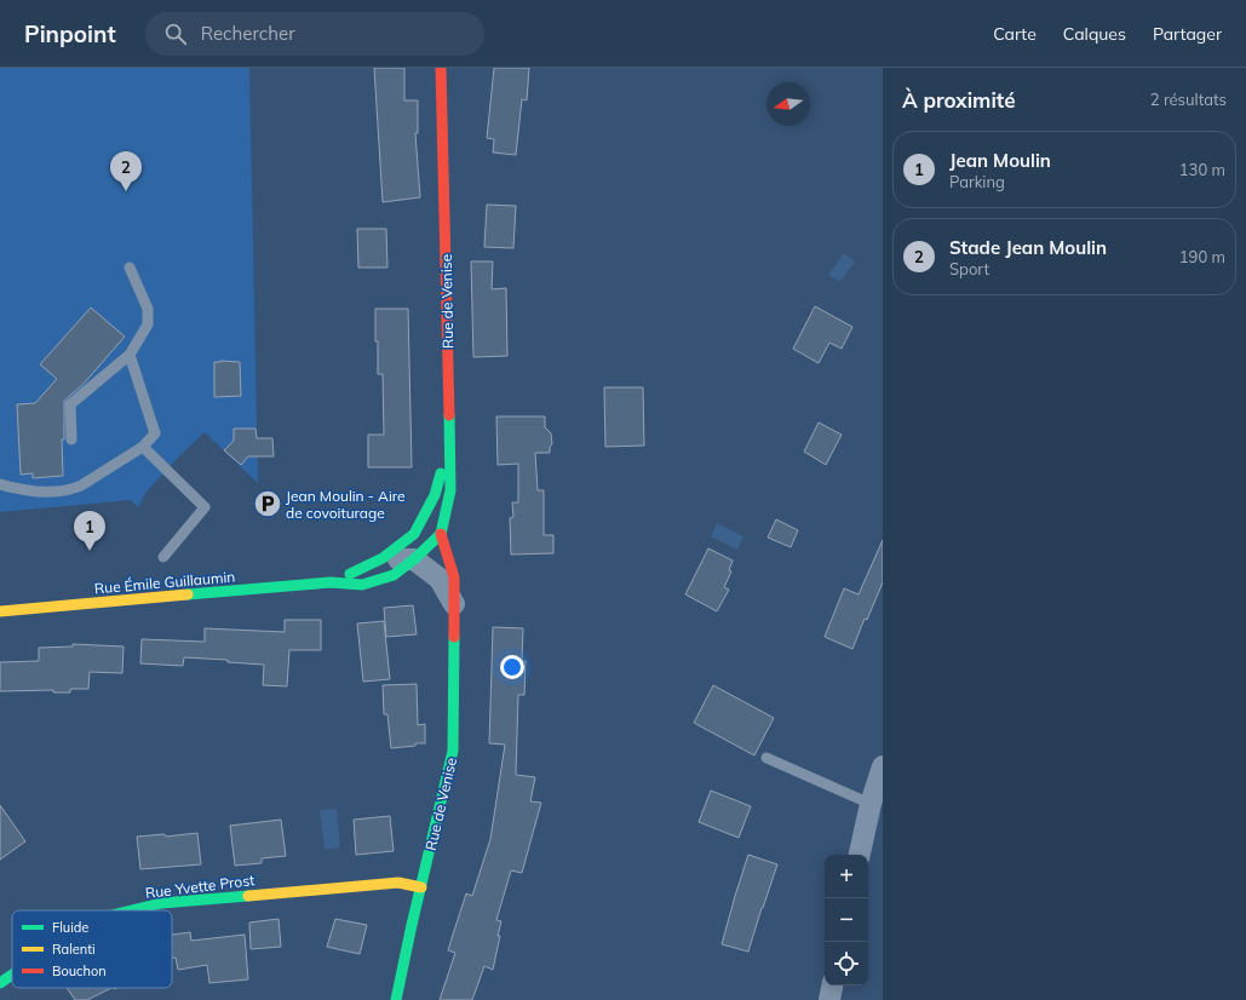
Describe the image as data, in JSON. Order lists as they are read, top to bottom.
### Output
{
  "streets": {
    "main road": ["Rue de Venise", "Rue Émile Guillaumin", "Rue Yvette Prost"]
  },
  "crossings": [
    ["Rue de Venise", "Rue Émile Guillaumin"],
    ["Rue de Venise", "Rue Yvette Prost"]
  ],
  "places": {
    "parking": ["Jean Moulin - Aire de covoiturage"]
  },
  "legend": ["Fluide", "Ralenti", "Bouchon"],
  "north": "left",
  "page": {
    "header": "Pinpoint",
    "search": "Rechercher",
    "nav": ["Carte", "Calques", "Partager"],
    "heading": ["À proximité", "2 résultats"],
    "list": [
      {
        "mark": "1",
        "name": "Jean Moulin",
        "note": "Parking",
        "value": "130 m"
      },
      {
        "mark": "2",
        "name": "Stade Jean Moulin",
        "note": "Sport",
        "value": "190 m"
      }
    ],
    "pins": ["2", "1"],
    "map_buttons": ["+", "−"]
  }
}
